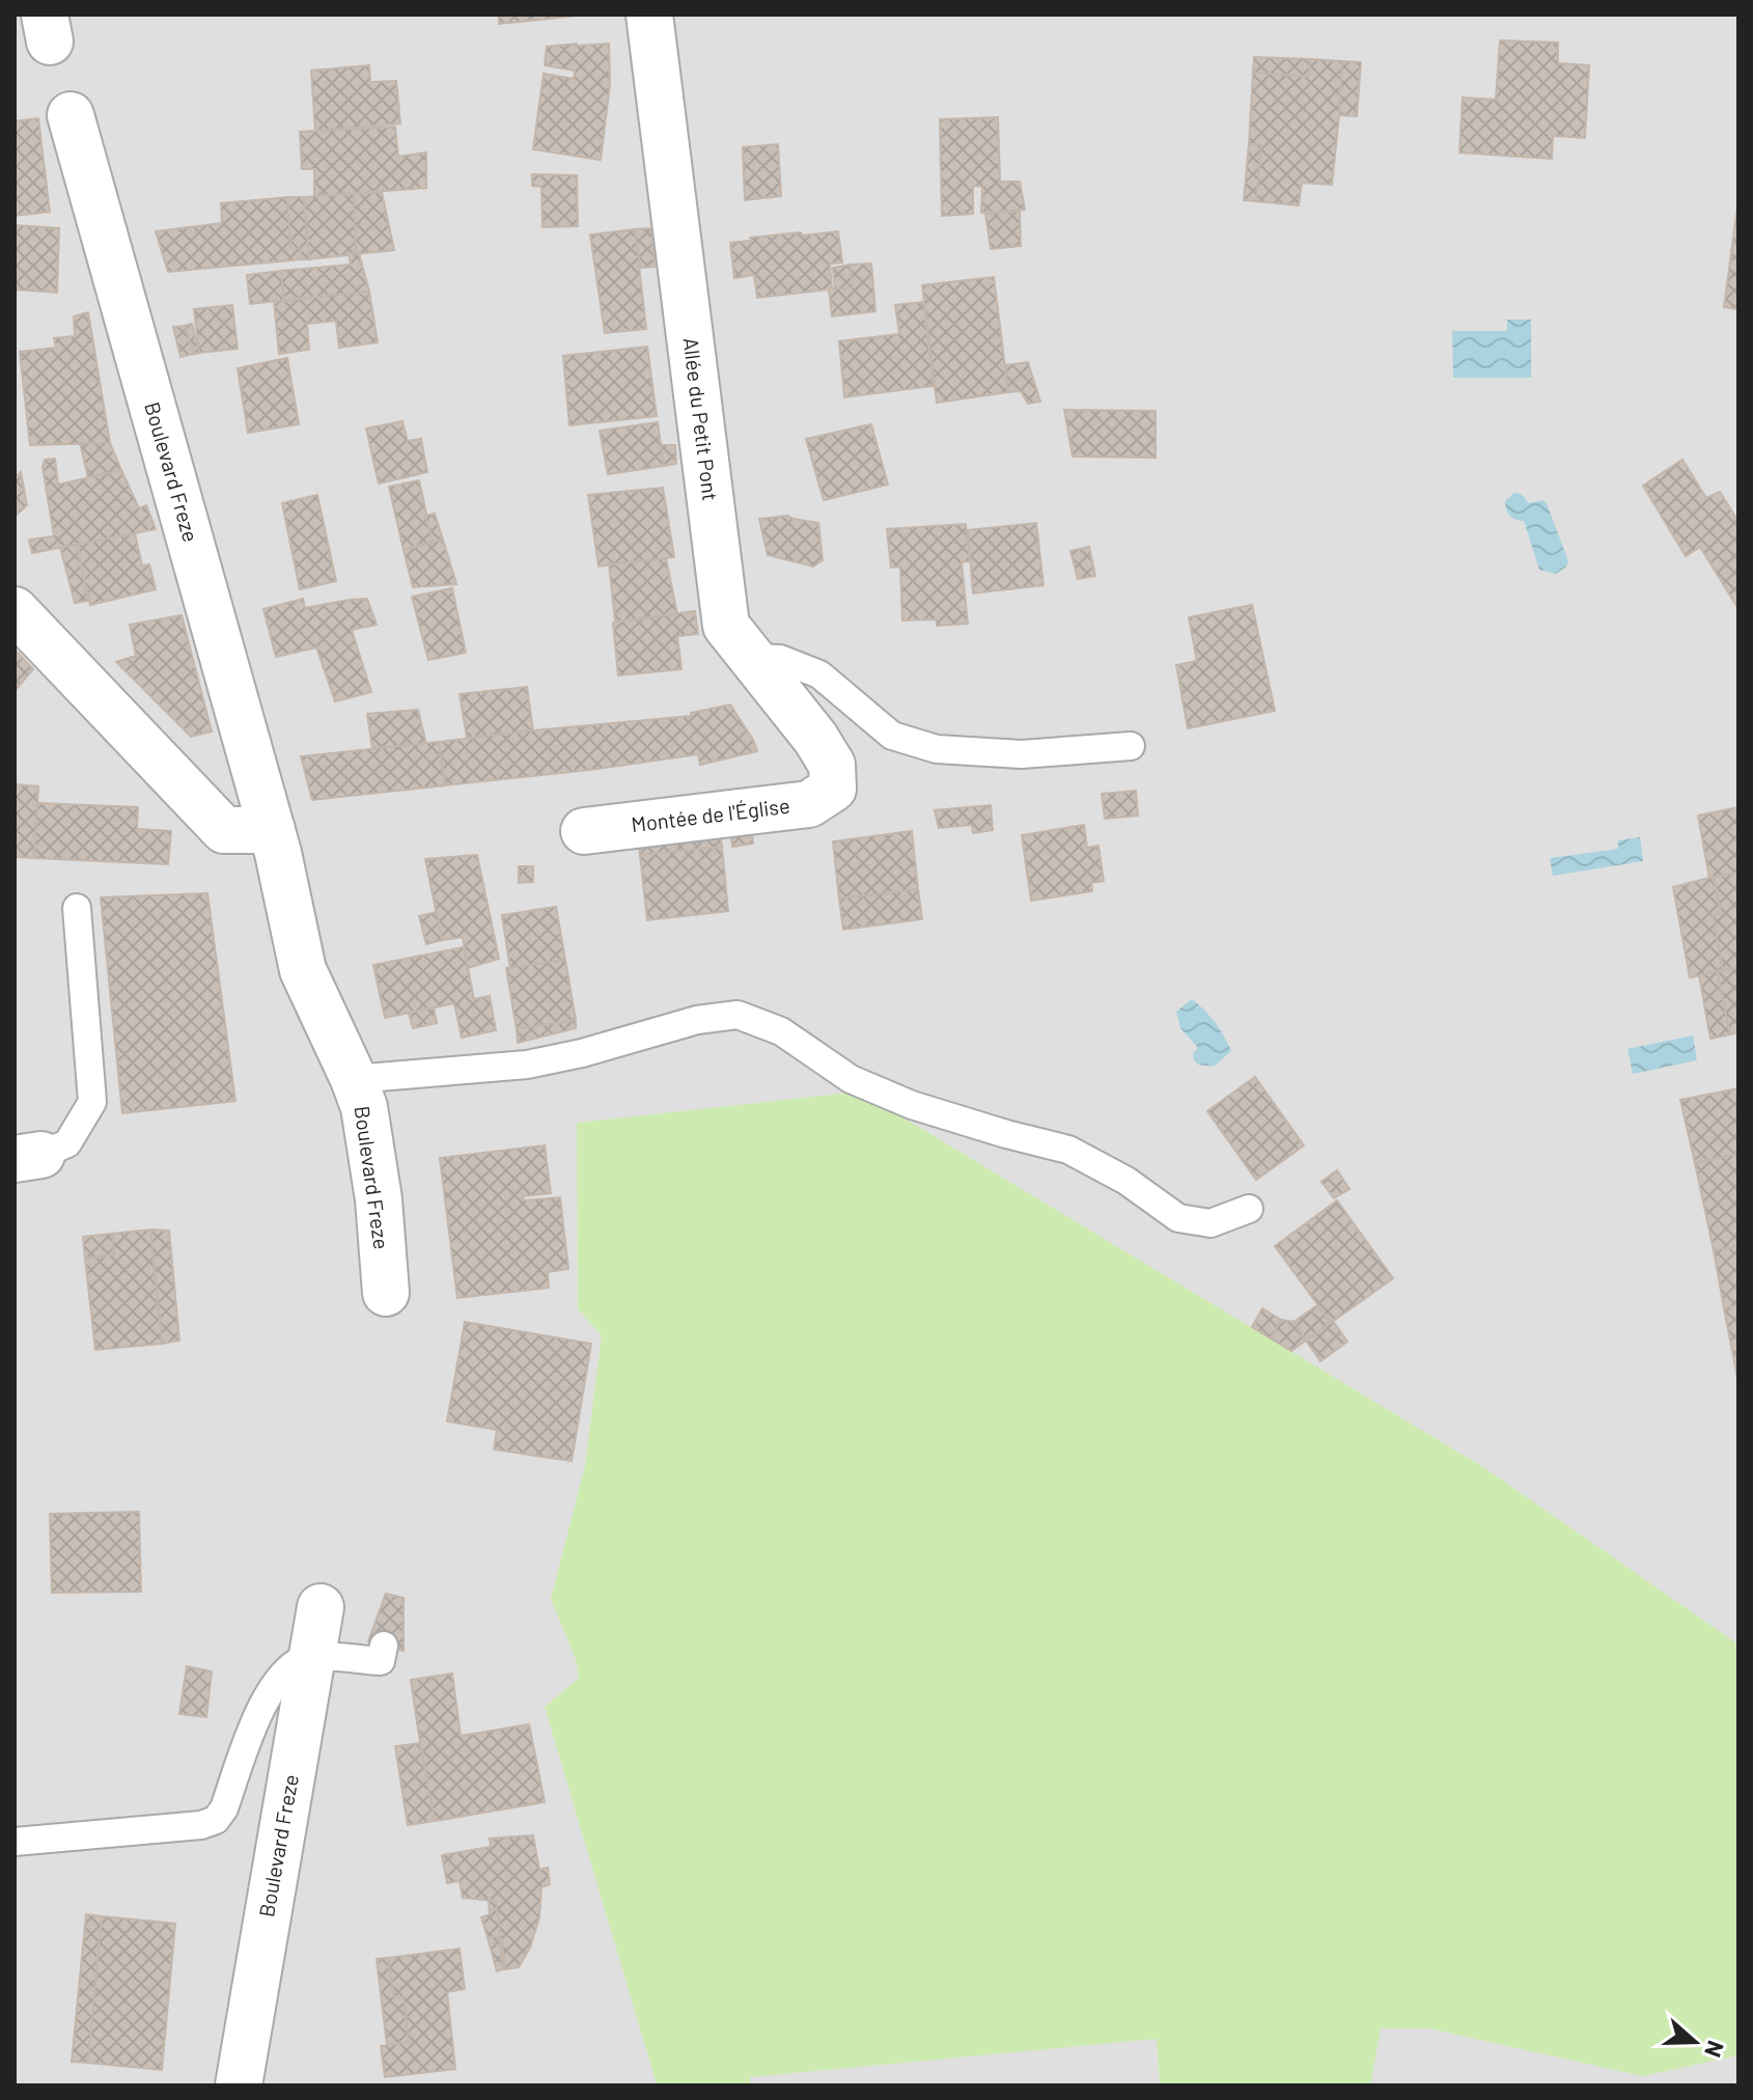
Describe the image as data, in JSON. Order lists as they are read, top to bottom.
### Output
{
  "streets": {
    "street": ["Allée du Petit Pont", "Boulevard Freze", "Montée de l'Église"]
  },
  "crossings": [
    ["Allée du Petit Pont", "Montée de l'Église"]
  ],
  "north": "right"
}
